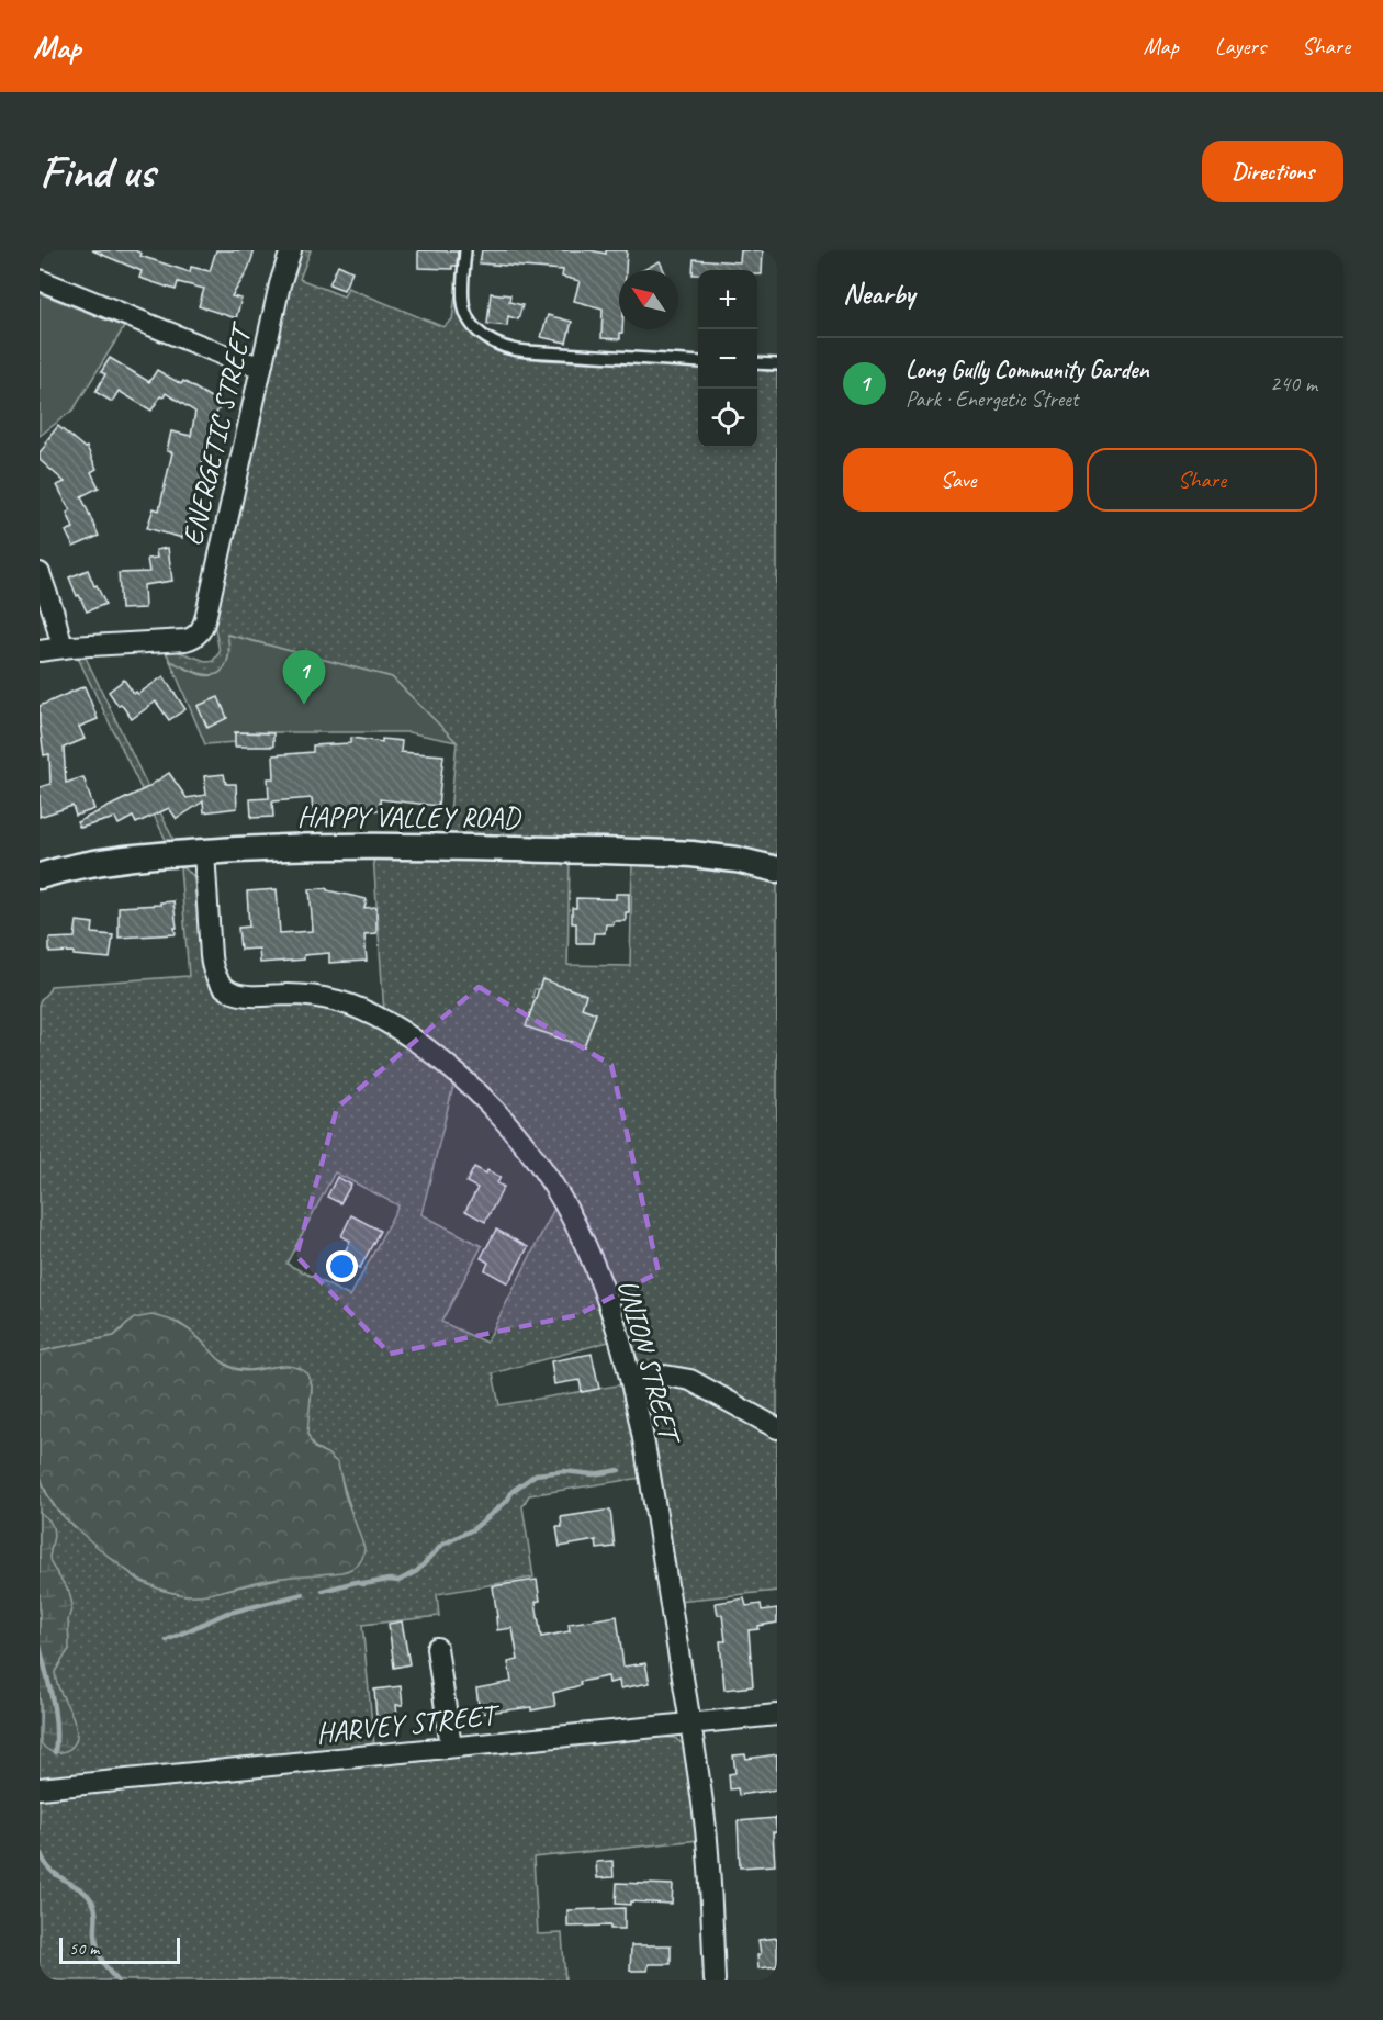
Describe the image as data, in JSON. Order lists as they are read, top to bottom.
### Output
{
  "streets": {
    "street": [
      "ENERGETIC STREET",
      "HAPPY VALLEY ROAD",
      "UNION STREET",
      "HARVEY STREET"
    ]
  },
  "crossings": [
    ["HAPPY VALLEY ROAD", "UNION STREET"],
    ["UNION STREET", "HARVEY STREET"]
  ],
  "scale_bar": "50 m",
  "north": "top left",
  "page": {
    "header": "Map",
    "nav": ["Map", "Layers", "Share"],
    "buttons": [
      "Directions",
      ["Save", "Share"]
    ],
    "title": "Find us",
    "heading": "Nearby",
    "map_buttons": ["+", "−"],
    "list": [
      {
        "mark": "1",
        "name": "Long Gully Community Garden",
        "note": "Park · Energetic Street",
        "value": "240 m"
      }
    ],
    "pins": "1",
    "scale": "50 m"
  }
}
